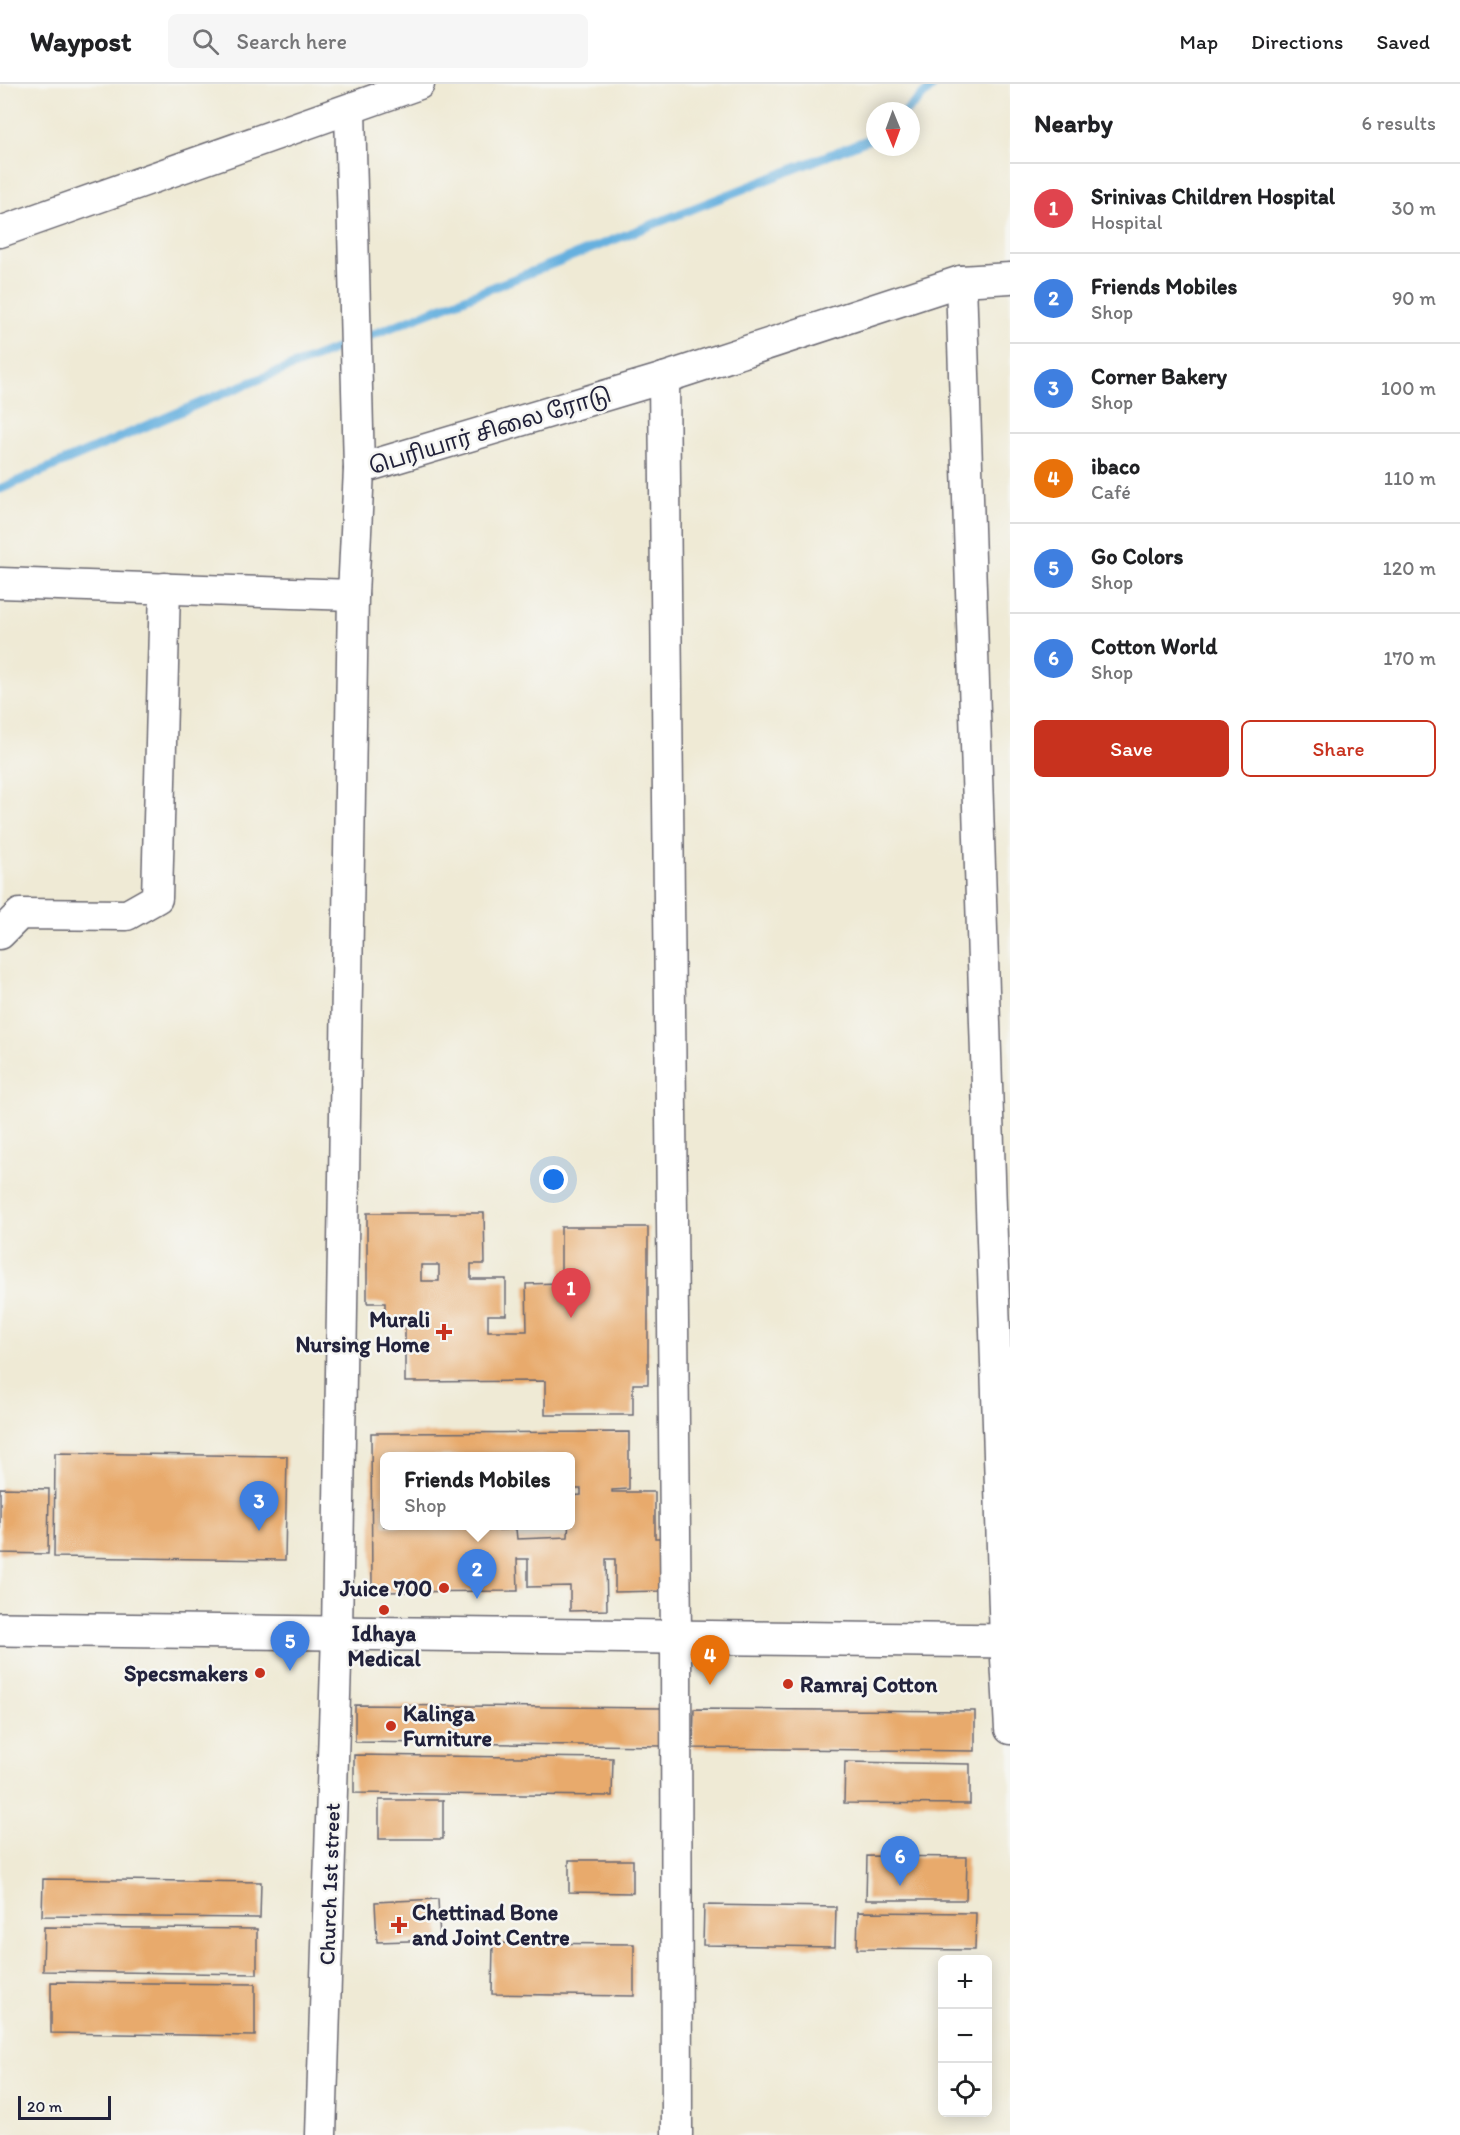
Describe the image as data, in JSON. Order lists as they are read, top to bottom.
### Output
{
  "streets": {
    "street": ["பெரியார் சிலை ரோடு", "Church 1st street"]
  },
  "crossings": [
    ["பெரியார் சிலை ரோடு", "Church 1st street"]
  ],
  "places": {
    "health": ["Murali Nursing Home", "Chettinad Bone and Joint Centre"],
    "other": [
      "Juice 700",
      "Idhaya Medical",
      "Specsmakers",
      "Ramraj Cotton",
      "Kalinga Furniture"
    ]
  },
  "scale_bar": "20 m",
  "north": "bottom",
  "page": {
    "header": "Waypost",
    "search": "Search here",
    "nav": ["Map", "Directions", "Saved"],
    "heading": ["Nearby", "6 results"],
    "list": [
      {
        "mark": "1",
        "name": "Srinivas Children Hospital",
        "note": "Hospital",
        "value": "30 m"
      },
      {
        "mark": "2",
        "name": "Friends Mobiles",
        "note": "Shop",
        "value": "90 m"
      },
      {
        "mark": "3",
        "name": "Corner Bakery",
        "note": "Shop",
        "value": "100 m"
      },
      {
        "mark": "4",
        "name": "ibaco",
        "note": "Café",
        "value": "110 m"
      },
      {
        "mark": "5",
        "name": "Go Colors",
        "note": "Shop",
        "value": "120 m"
      },
      {
        "mark": "6",
        "name": "Cotton World",
        "note": "Shop",
        "value": "170 m"
      }
    ],
    "buttons": ["Save", "Share"],
    "pins": [
      "1",
      "3",
      "2",
      "5",
      "4",
      "6"
    ],
    "popup": ["Friends Mobiles", "Shop"],
    "map_buttons": ["+", "−"],
    "scale": "20 m"
  }
}
